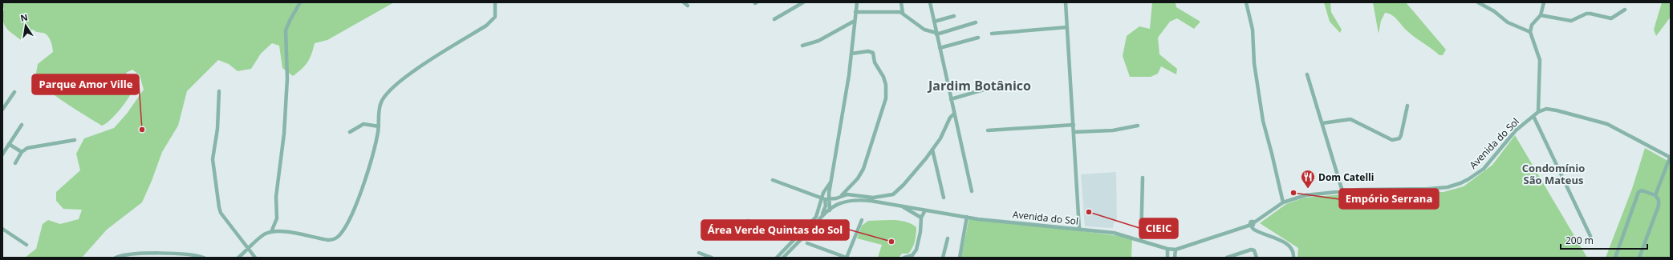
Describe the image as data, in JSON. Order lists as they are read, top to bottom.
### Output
{
  "streets": {
    "street": ["Avenida do Sol"]
  },
  "districts": ["Jardim Botânico", "Condomínio São Mateus"],
  "places": {
    "other": [
      "Parque Amor Ville",
      "Empório Serrana",
      "CIEIC",
      "Área Verde Quintas do Sol"
    ],
    "restaurant": ["Dom Catelli"]
  },
  "scale_bar": "200 m",
  "north": "top"
}
